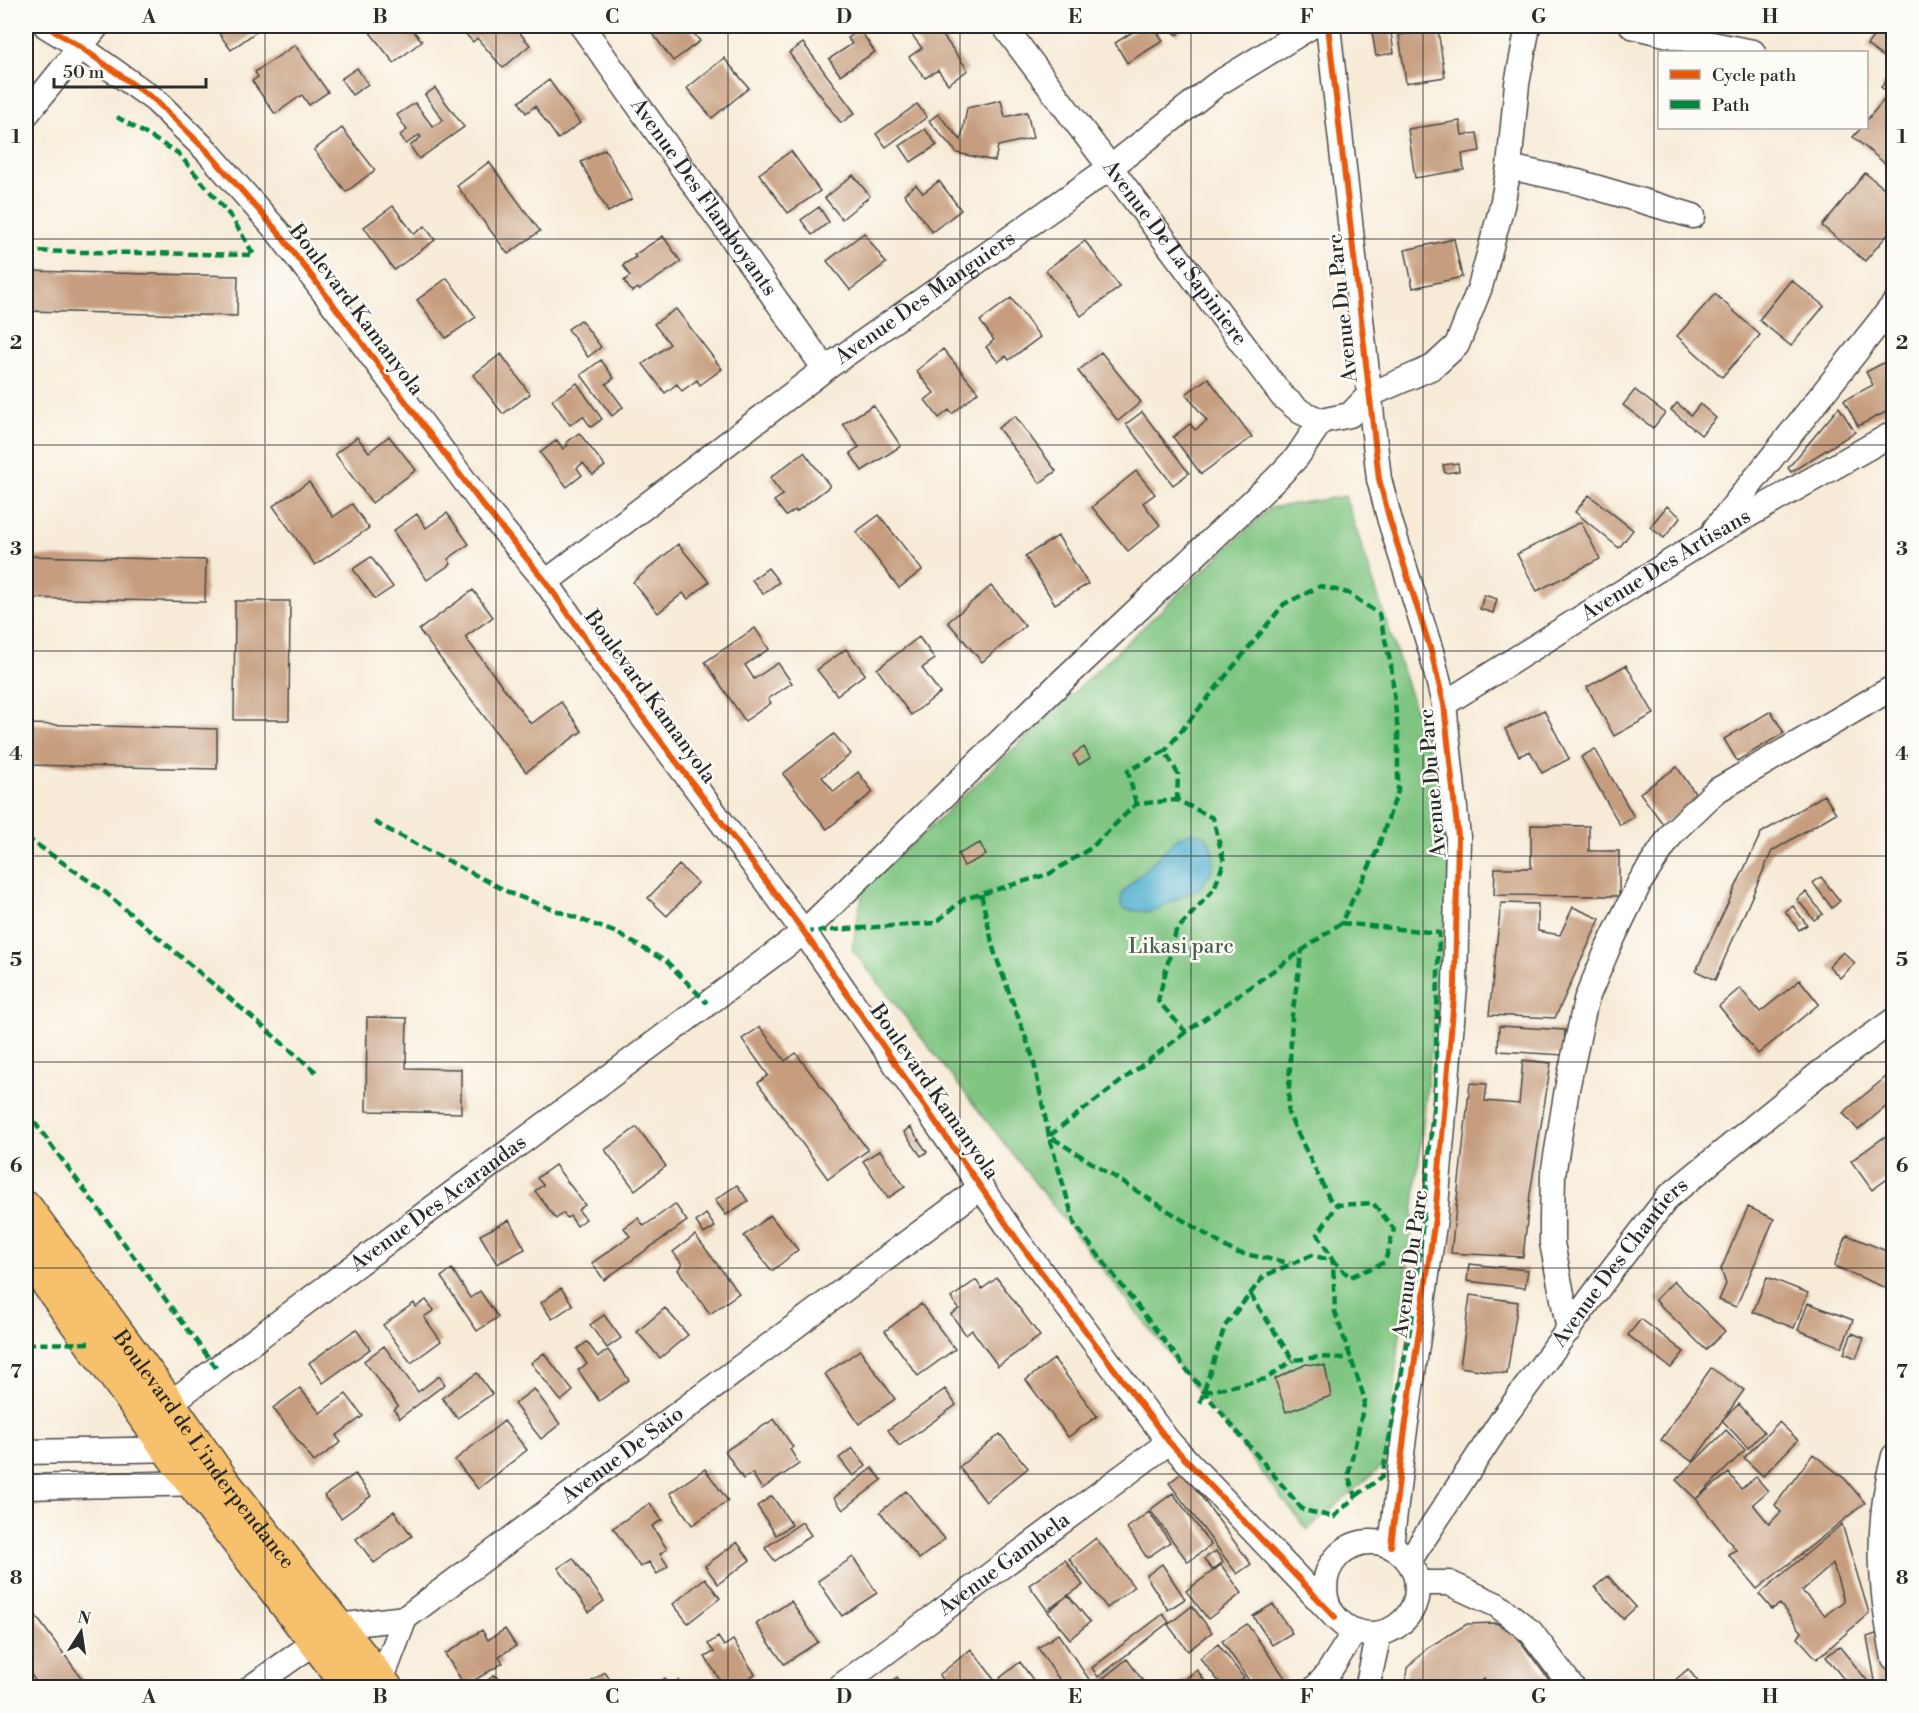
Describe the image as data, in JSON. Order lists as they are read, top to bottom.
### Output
{
  "streets": {
    "highway": ["Boulevard de L'inderpendance"],
    "street": [
      "Avenue Des Flamboyants",
      "Avenue De La Sapiniere",
      "Avenue Des Manguiers",
      "Avenue Du Parc",
      "Boulevard Kamanyola",
      "Avenue Des Artisans",
      "Avenue Des Acarandas",
      "Avenue Des Chantiers",
      "Avenue De Saio",
      "Avenue Gambela"
    ]
  },
  "crossings": [
    ["Avenue Des Flamboyants", "Avenue Des Manguiers"],
    ["Avenue De La Sapiniere", "Avenue Des Manguiers"],
    ["Avenue De La Sapiniere", "Avenue Des Acarandas"],
    ["Avenue Des Manguiers", "Boulevard Kamanyola"],
    ["Avenue Du Parc", "Boulevard Kamanyola"],
    ["Avenue Du Parc", "Avenue Des Artisans"],
    ["Avenue Du Parc", "Avenue Des Chantiers"],
    ["Boulevard Kamanyola", "Avenue Des Acarandas"],
    ["Boulevard Kamanyola", "Avenue Des Chantiers"],
    ["Boulevard Kamanyola", "Avenue De Saio"],
    ["Boulevard Kamanyola", "Avenue Gambela"],
    ["Avenue Des Acarandas", "Boulevard de L'inderpendance"],
    ["Boulevard de L'inderpendance", "Avenue De Saio"]
  ],
  "parks": ["Likasi parc"],
  "legend": ["Cycle path", "Path"],
  "scale_bar": "50 m",
  "north": "top",
  "grid": {
    "columns": [
      "A",
      "B",
      "C",
      "D",
      "E",
      "F",
      "G",
      "H"
    ],
    "rows": [
      "1",
      "2",
      "3",
      "4",
      "5",
      "6",
      "7",
      "8"
    ]
  }
}
